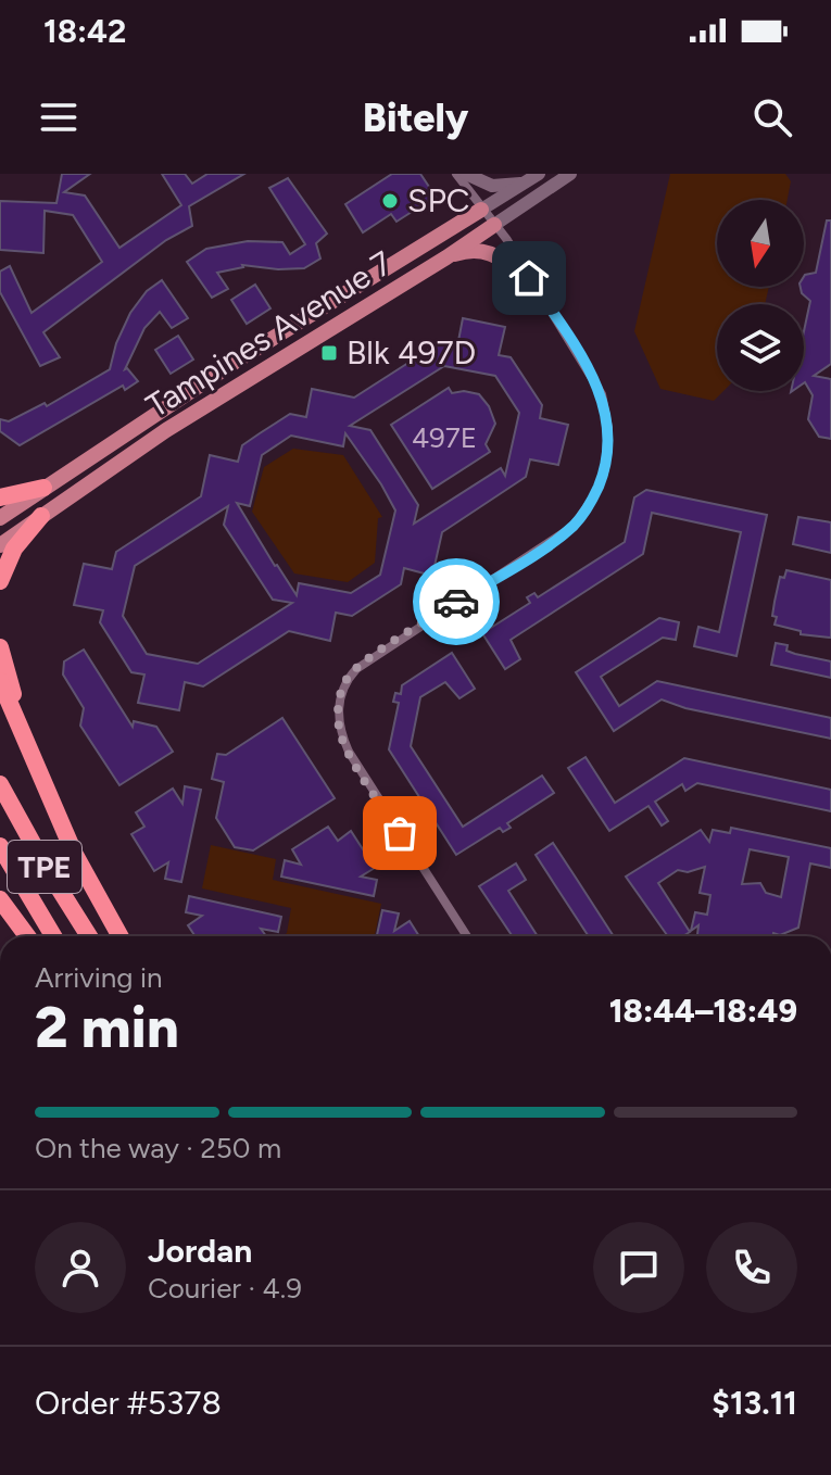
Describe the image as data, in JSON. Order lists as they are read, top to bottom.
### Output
{
  "streets": {
    "highway": ["TPE"],
    "main road": ["Tampines Avenue 7"]
  },
  "places": {
    "other": ["SPC"],
    "transit": ["Blk 497D"]
  },
  "house_numbers": ["497E"],
  "north": "bottom",
  "page": {
    "status": "18:42",
    "header": "Bitely",
    "heading": ["2 min", "Arriving in", "18:44–18:49"],
    "panel": [
      "Jordan",
      "Courier · 4.9",
      "Order #5378",
      "$13.11"
    ],
    "bar": "On the way · 250 m"
  }
}
